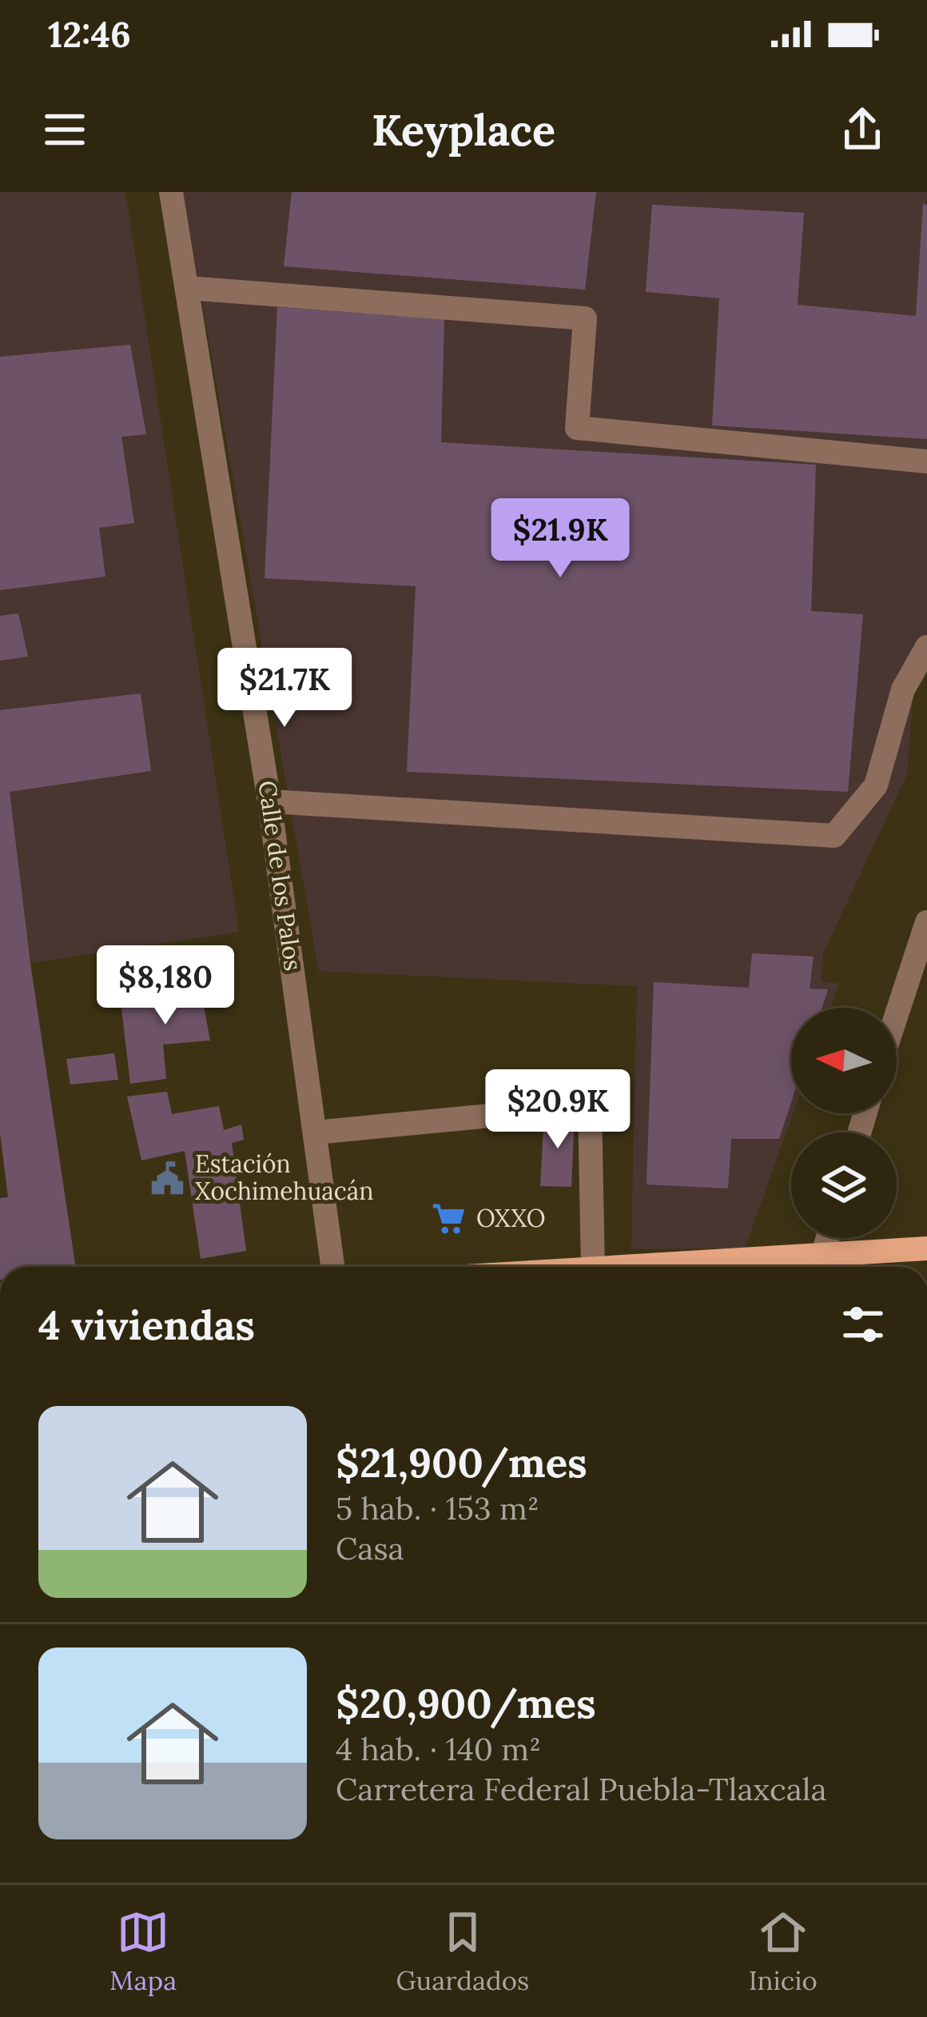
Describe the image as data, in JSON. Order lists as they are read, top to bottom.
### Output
{
  "streets": {
    "street": ["Calle de los Palos"]
  },
  "places": {
    "public building": ["Estación Xochimehuacán"],
    "supermarket": ["OXXO"]
  },
  "north": "left",
  "page": {
    "status": "12:46",
    "header": "Keyplace",
    "price": [
      "$21.9K",
      "$21.7K",
      "$8,180",
      "$20.9K"
    ],
    "heading": "4 viviendas",
    "list": [
      {
        "name": "$21,900/mes",
        "note": "5 hab. · 153 m² · Casa"
      },
      {
        "name": "$20,900/mes",
        "note": "4 hab. · 140 m² · Carretera Federal Puebla-Tlaxcala"
      }
    ],
    "tabs": ["Mapa", "Guardados", "Inicio"]
  }
}
